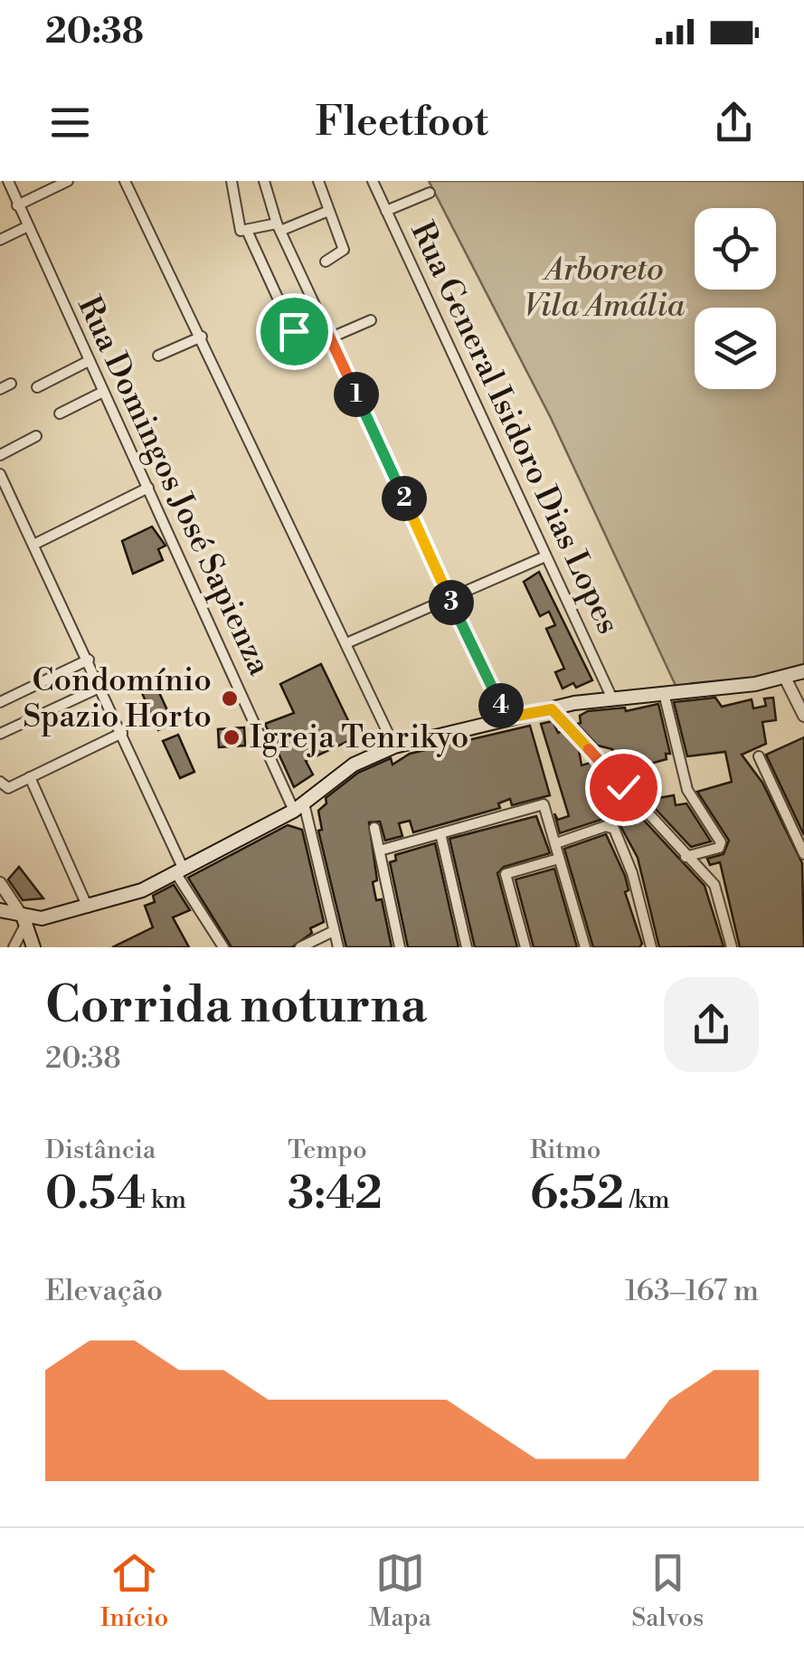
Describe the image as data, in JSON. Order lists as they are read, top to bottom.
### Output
{
  "streets": {
    "street": ["Rua General Isidoro Dias Lopes", "Rua Domingos José Sapienza"]
  },
  "parks": ["Arboreto Vila Amália"],
  "places": ["Condomínio Spazio Horto", "Igreja Tenrikyo"],
  "page": {
    "status": "20:38",
    "header": "Fleetfoot",
    "pins": [
      "1",
      "2",
      "3",
      "4"
    ],
    "heading": ["Corrida noturna", "20:38"],
    "stats": [
      ["Distância", "0.54 km"],
      ["Tempo", "3:42"],
      ["Ritmo", "6:52 /km"]
    ],
    "chart": ["Elevação", "163–167 m"],
    "tabs": ["Início", "Mapa", "Salvos"]
  }
}
